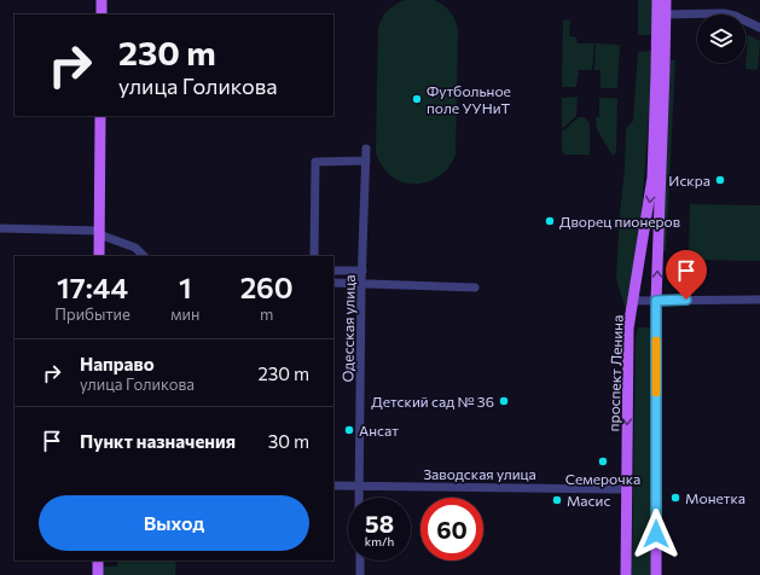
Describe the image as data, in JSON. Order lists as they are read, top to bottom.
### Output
{
  "streets": {
    "main road": ["проспект Ленина"],
    "street": ["Одесская улица", "Заводская улица"]
  },
  "crossings": [
    ["Одесская улица", "Заводская улица"],
    ["проспект Ленина", "Заводская улица"]
  ],
  "places": [
    "Футбольное поле УУНиТ",
    "Искра",
    "Дворец пионеров",
    "Детский сад № 36",
    "Ансат",
    "Семерочка",
    "Монетка",
    "Масис"
  ],
  "page": {
    "turn": ["230 m", "улица Голикова"],
    "eta": [
      "17:44",
      "Прибытие",
      "1",
      "мин",
      "260",
      "m"
    ],
    "list": [
      {
        "name": "Направо",
        "note": "улица Голикова",
        "value": "230 m"
      },
      {
        "name": "Пункт назначения",
        "value": "30 m"
      }
    ],
    "buttons": "Выход",
    "speed": "58 km/h",
    "limit": "60"
  }
}
